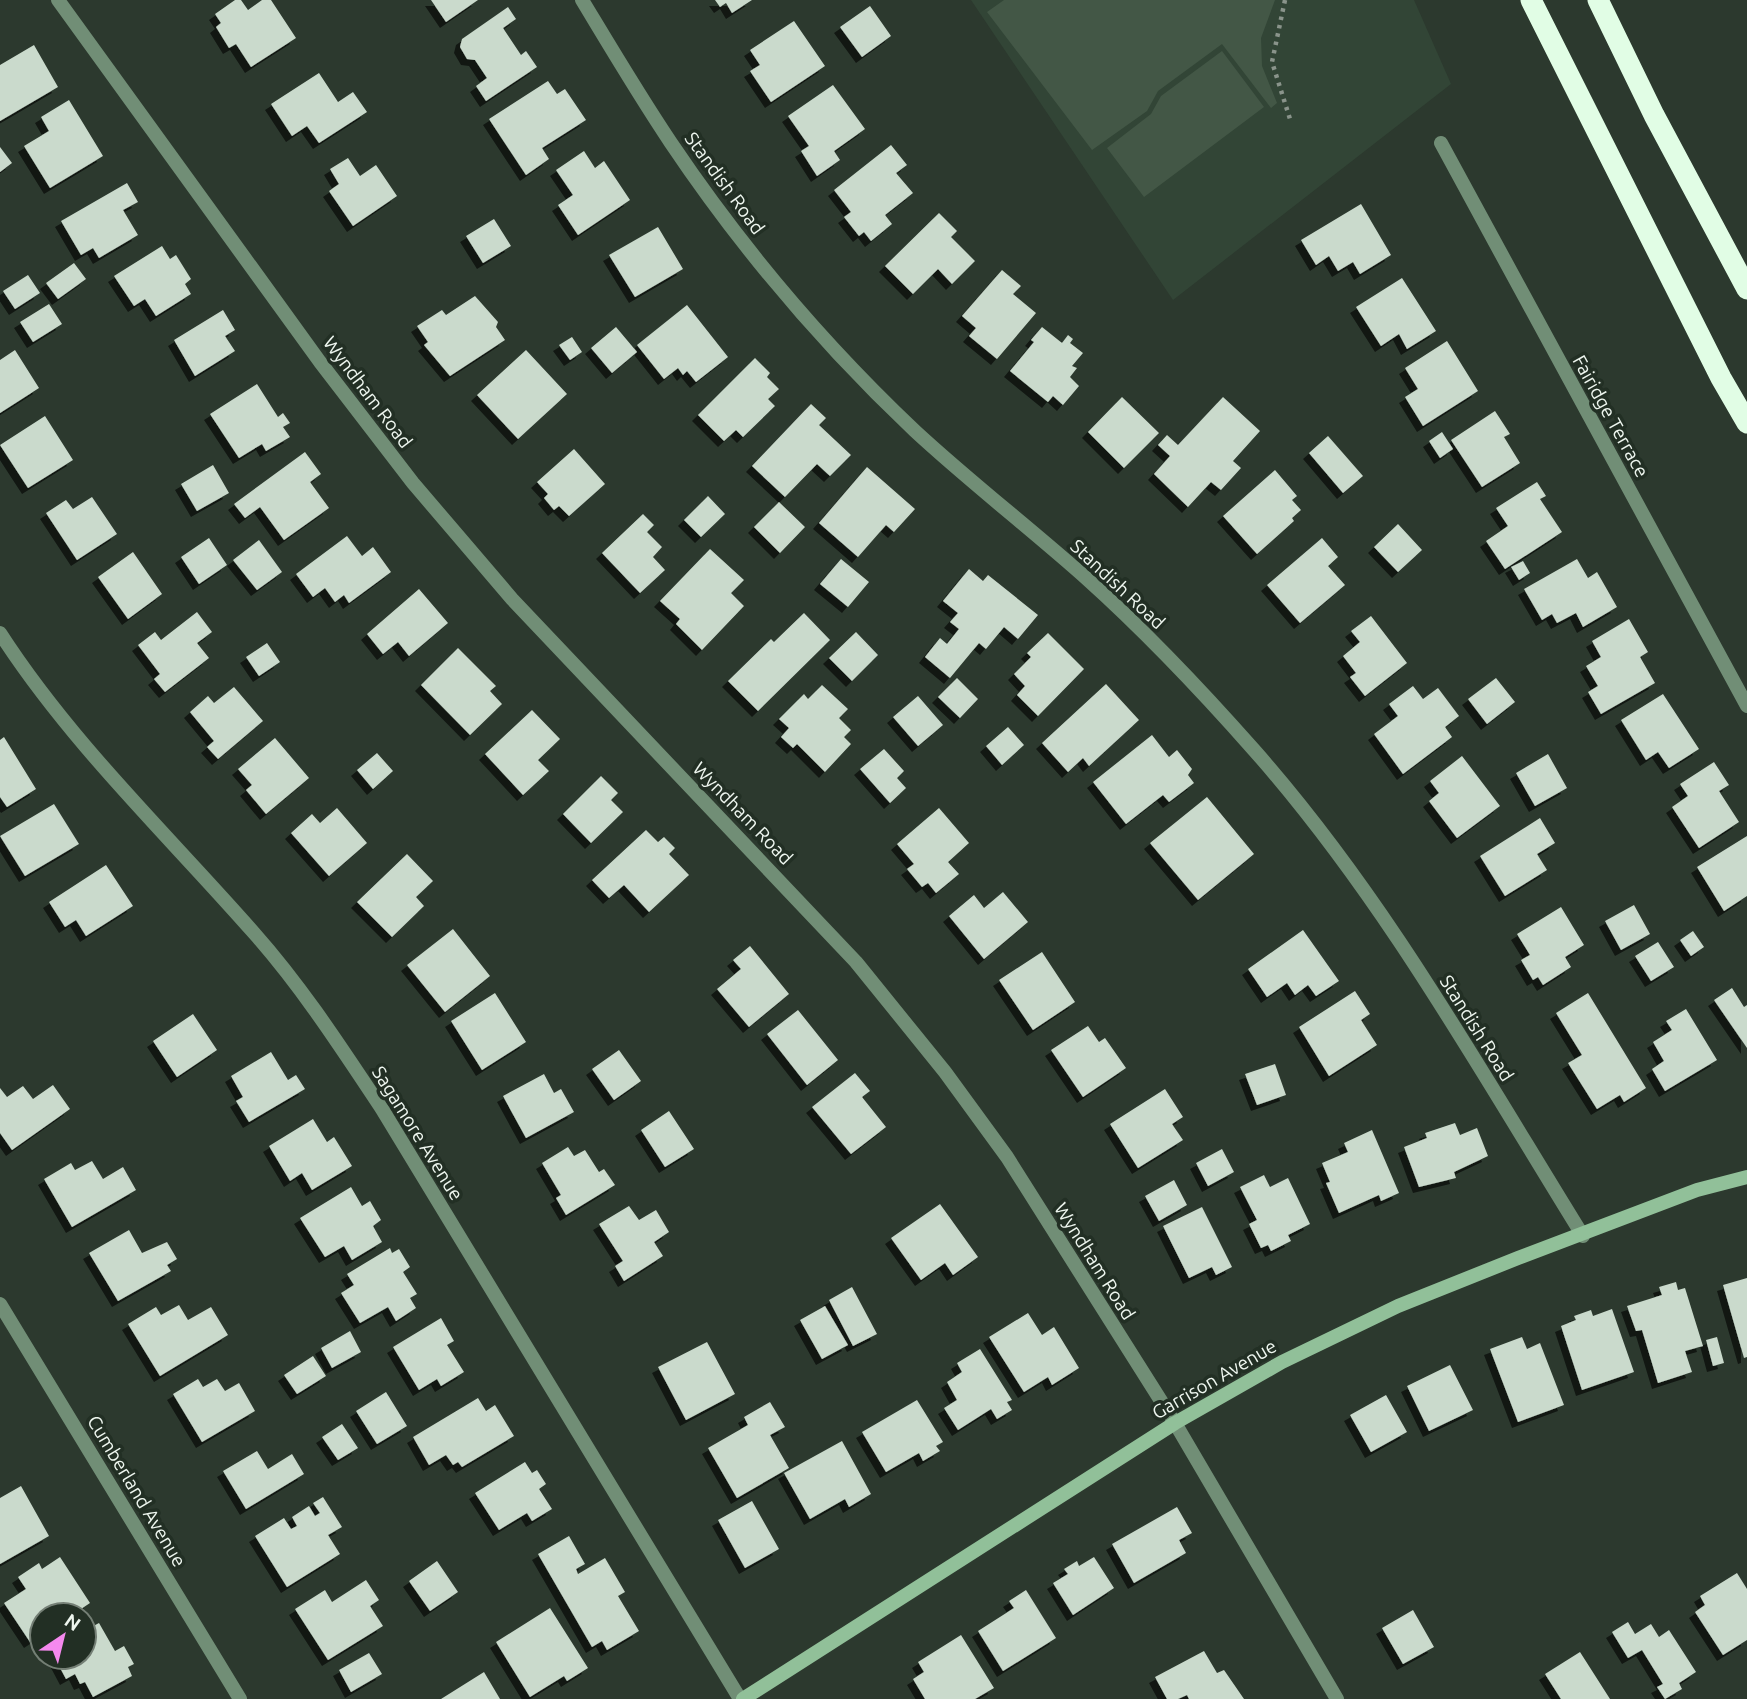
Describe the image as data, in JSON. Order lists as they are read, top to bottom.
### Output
{
  "streets": {
    "street": [
      "Standish Road",
      "Wyndham Road",
      "Fairidge Terrace",
      "Sagamore Avenue",
      "Garrison Avenue",
      "Cumberland Avenue"
    ]
  },
  "crossings": [
    ["Standish Road", "Garrison Avenue"],
    ["Wyndham Road", "Garrison Avenue"],
    ["Sagamore Avenue", "Garrison Avenue"]
  ],
  "north": "top right"
}
